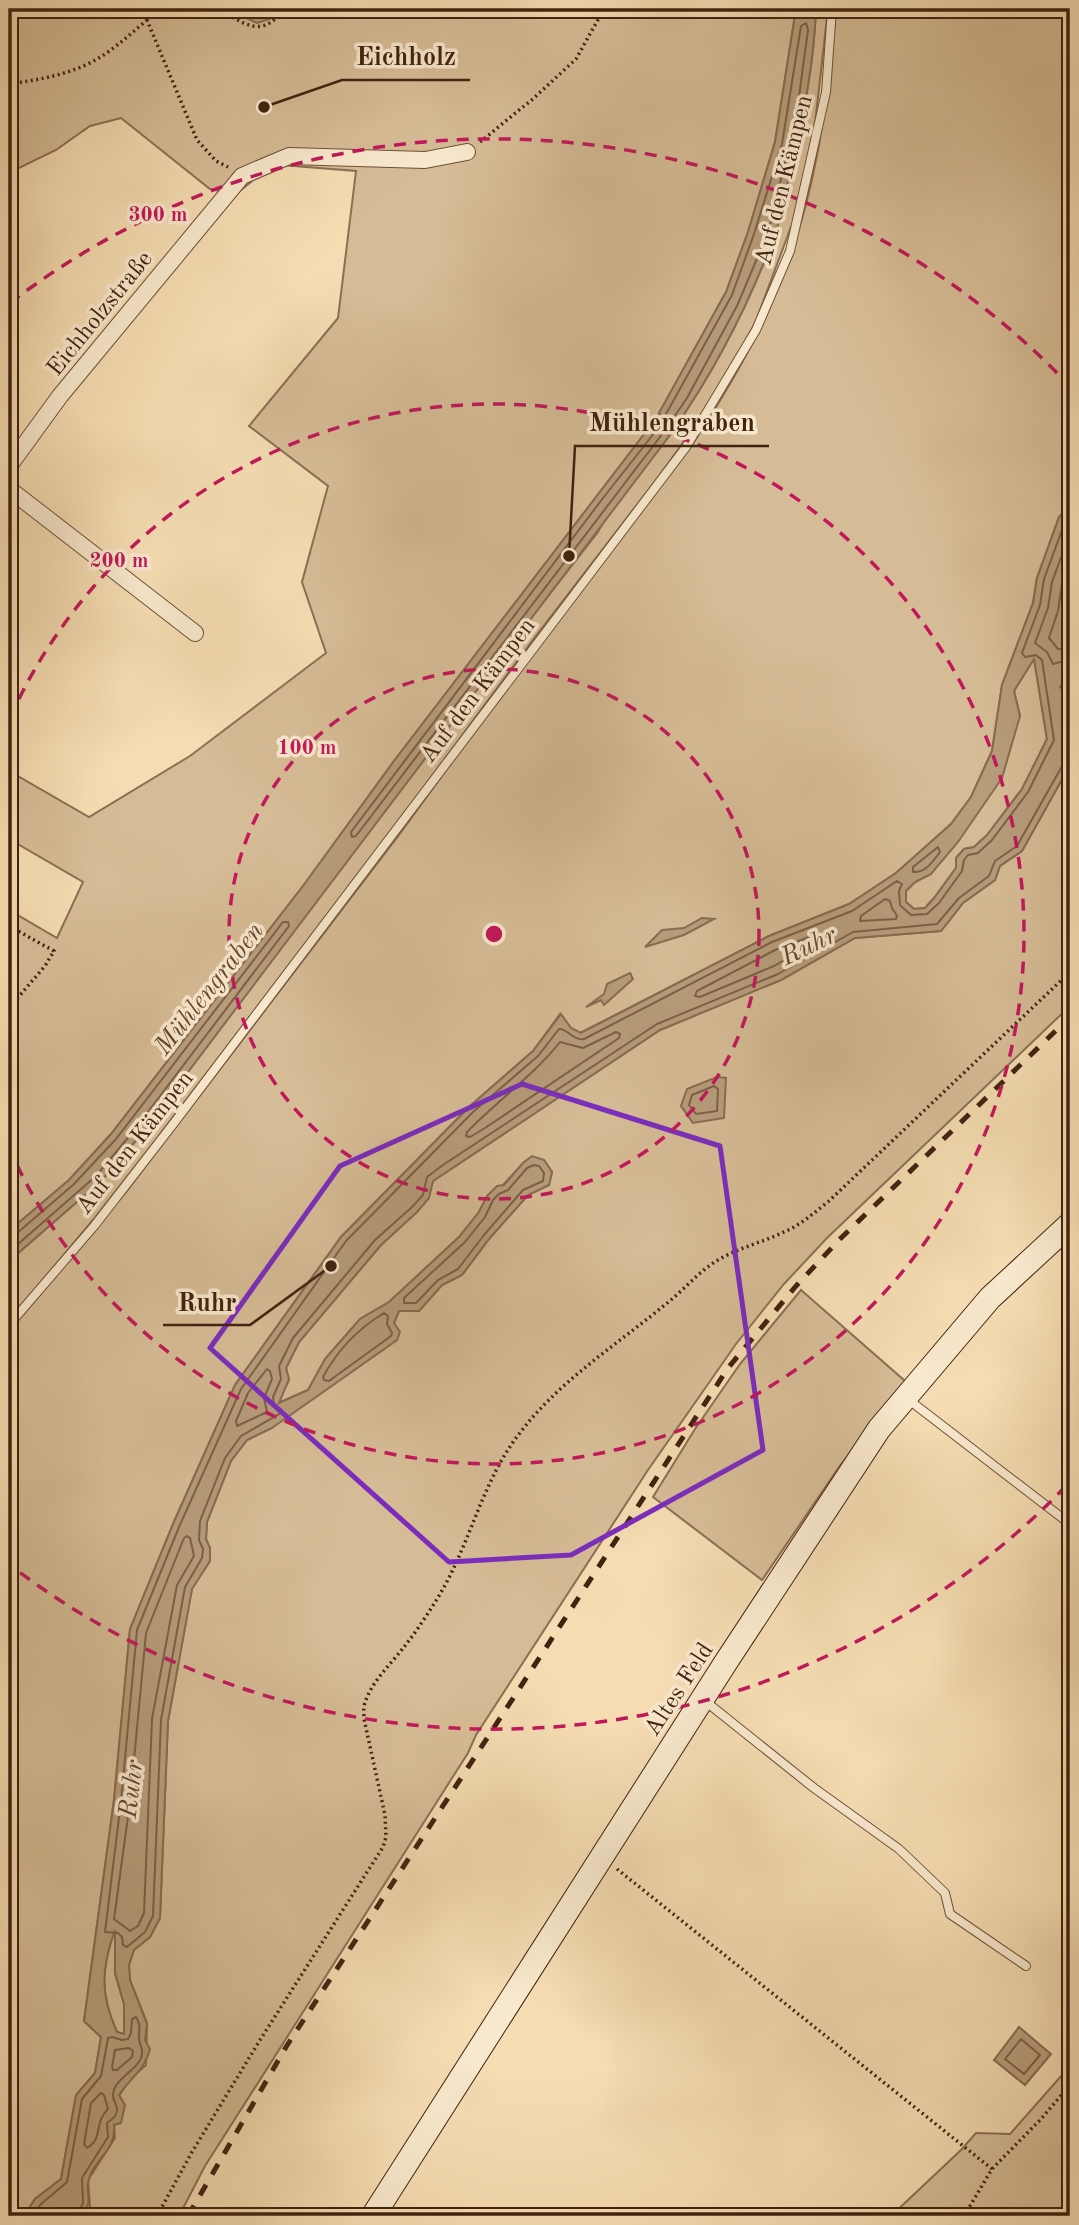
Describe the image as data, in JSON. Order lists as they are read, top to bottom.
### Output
{
  "streets": {
    "main road": ["Altes Feld"],
    "street": ["Eichholzstraße"],
    "lane": ["Auf den Kämpen"]
  },
  "water": ["Ruhr", "Mühlengraben"],
  "places": ["Eichholz", "Mühlengraben", "Ruhr"],
  "rings": ["300 m", "200 m", "100 m"]
}
